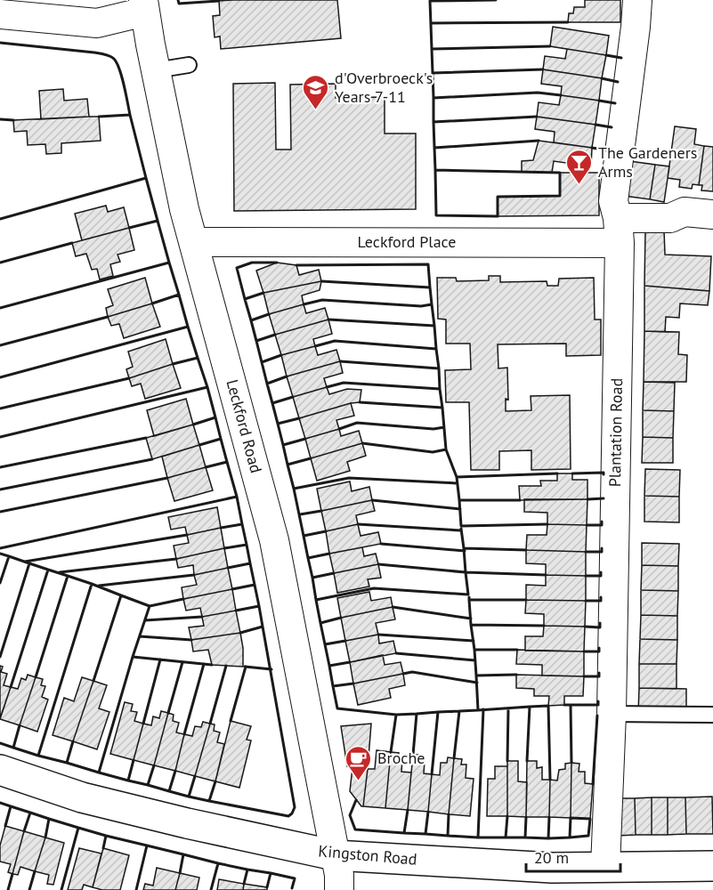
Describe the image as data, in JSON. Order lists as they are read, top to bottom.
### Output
{
  "streets": {
    "street": [
      "Leckford Place",
      "Leckford Road",
      "Plantation Road",
      "Kingston Road"
    ]
  },
  "crossings": [
    ["Leckford Place", "Leckford Road"],
    ["Leckford Place", "Plantation Road"],
    ["Leckford Road", "Kingston Road"],
    ["Plantation Road", "Kingston Road"]
  ],
  "places": {
    "school or university": ["d'Overbroeck's Years 7-11"],
    "bar": ["The Gardeners Arms"],
    "cafe": ["Broche"]
  },
  "scale_bar": "20 m"
}
